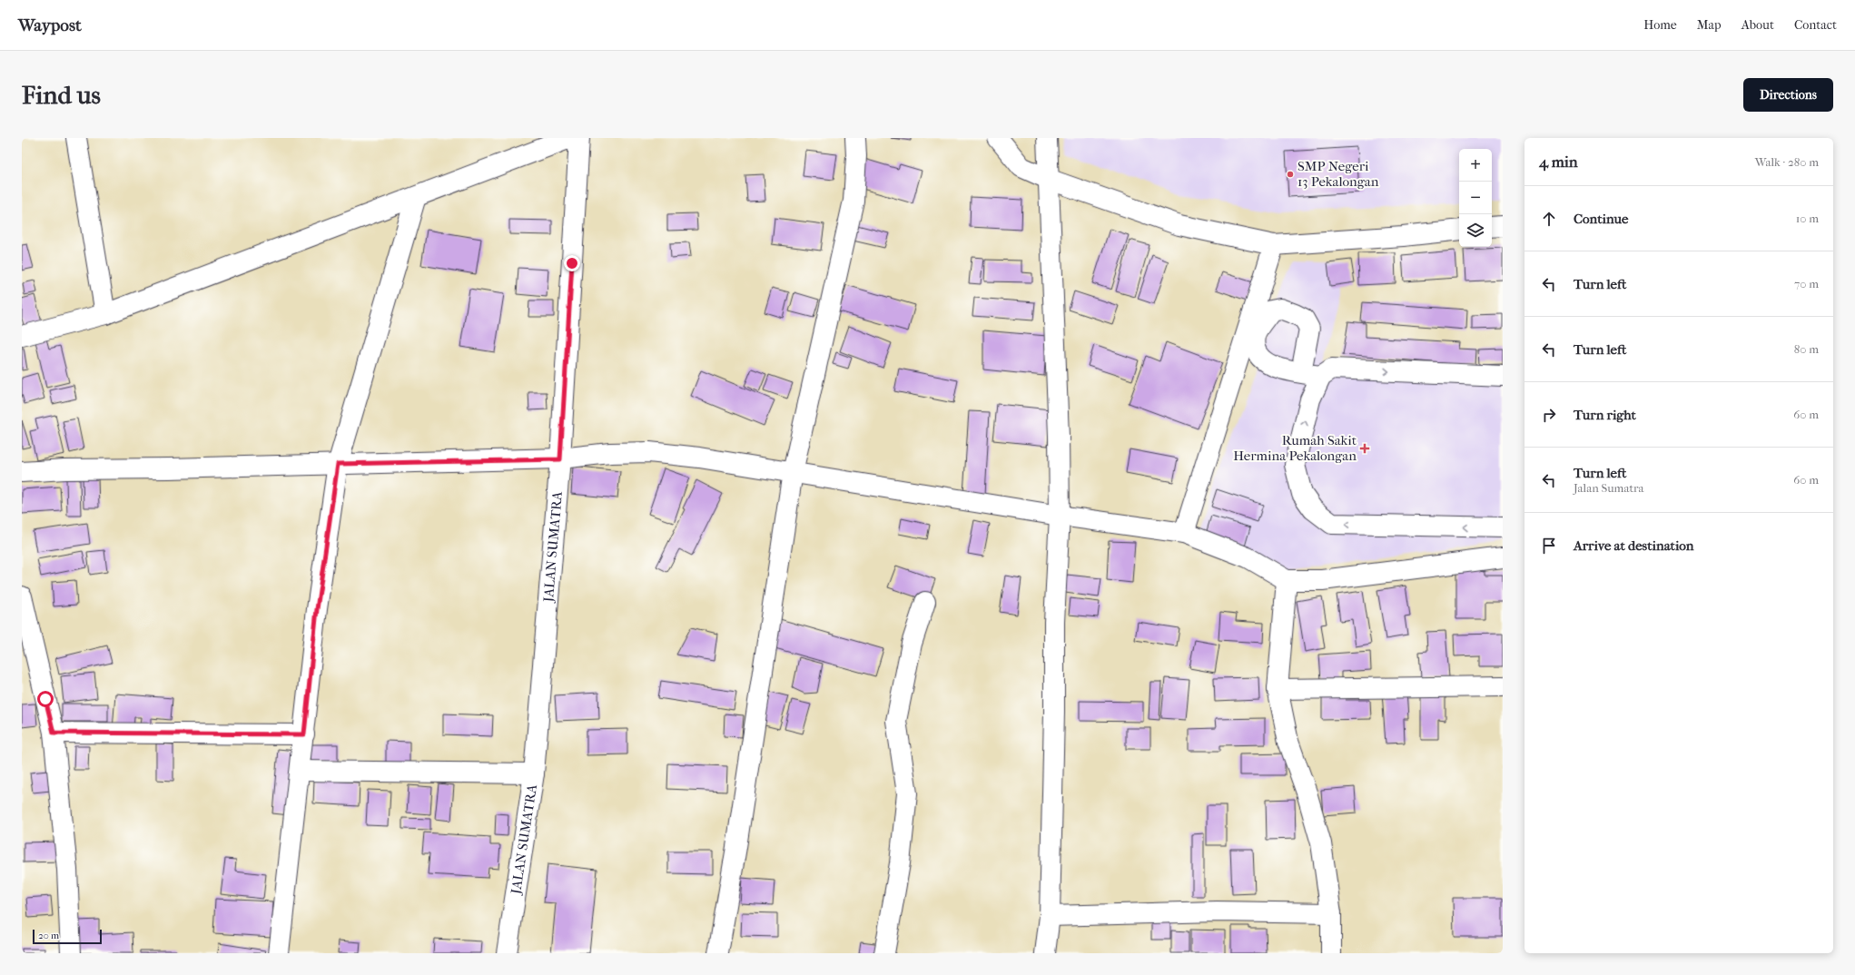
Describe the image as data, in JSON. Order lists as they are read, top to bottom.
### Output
{
  "streets": {
    "street": ["JALAN SUMATRA"]
  },
  "places": {
    "other": ["SMP Negeri 13 Pekalongan"],
    "health": ["Rumah Sakit Hermina Pekalongan"]
  },
  "scale_bar": "20 m",
  "page": {
    "header": "Waypost",
    "nav": [
      "Home",
      "Map",
      "About",
      "Contact"
    ],
    "buttons": "Directions",
    "title": "Find us",
    "heading": ["4 min", "Walk · 280 m"],
    "map_buttons": ["+", "−"],
    "list": [
      ["Continue", "10 m"],
      ["Turn left", "70 m"],
      ["Turn left", "80 m"],
      ["Turn right", "60 m"],
      ["Turn left", "Jalan Sumatra", "60 m"],
      "Arrive at destination"
    ],
    "scale": "20 m"
  }
}
